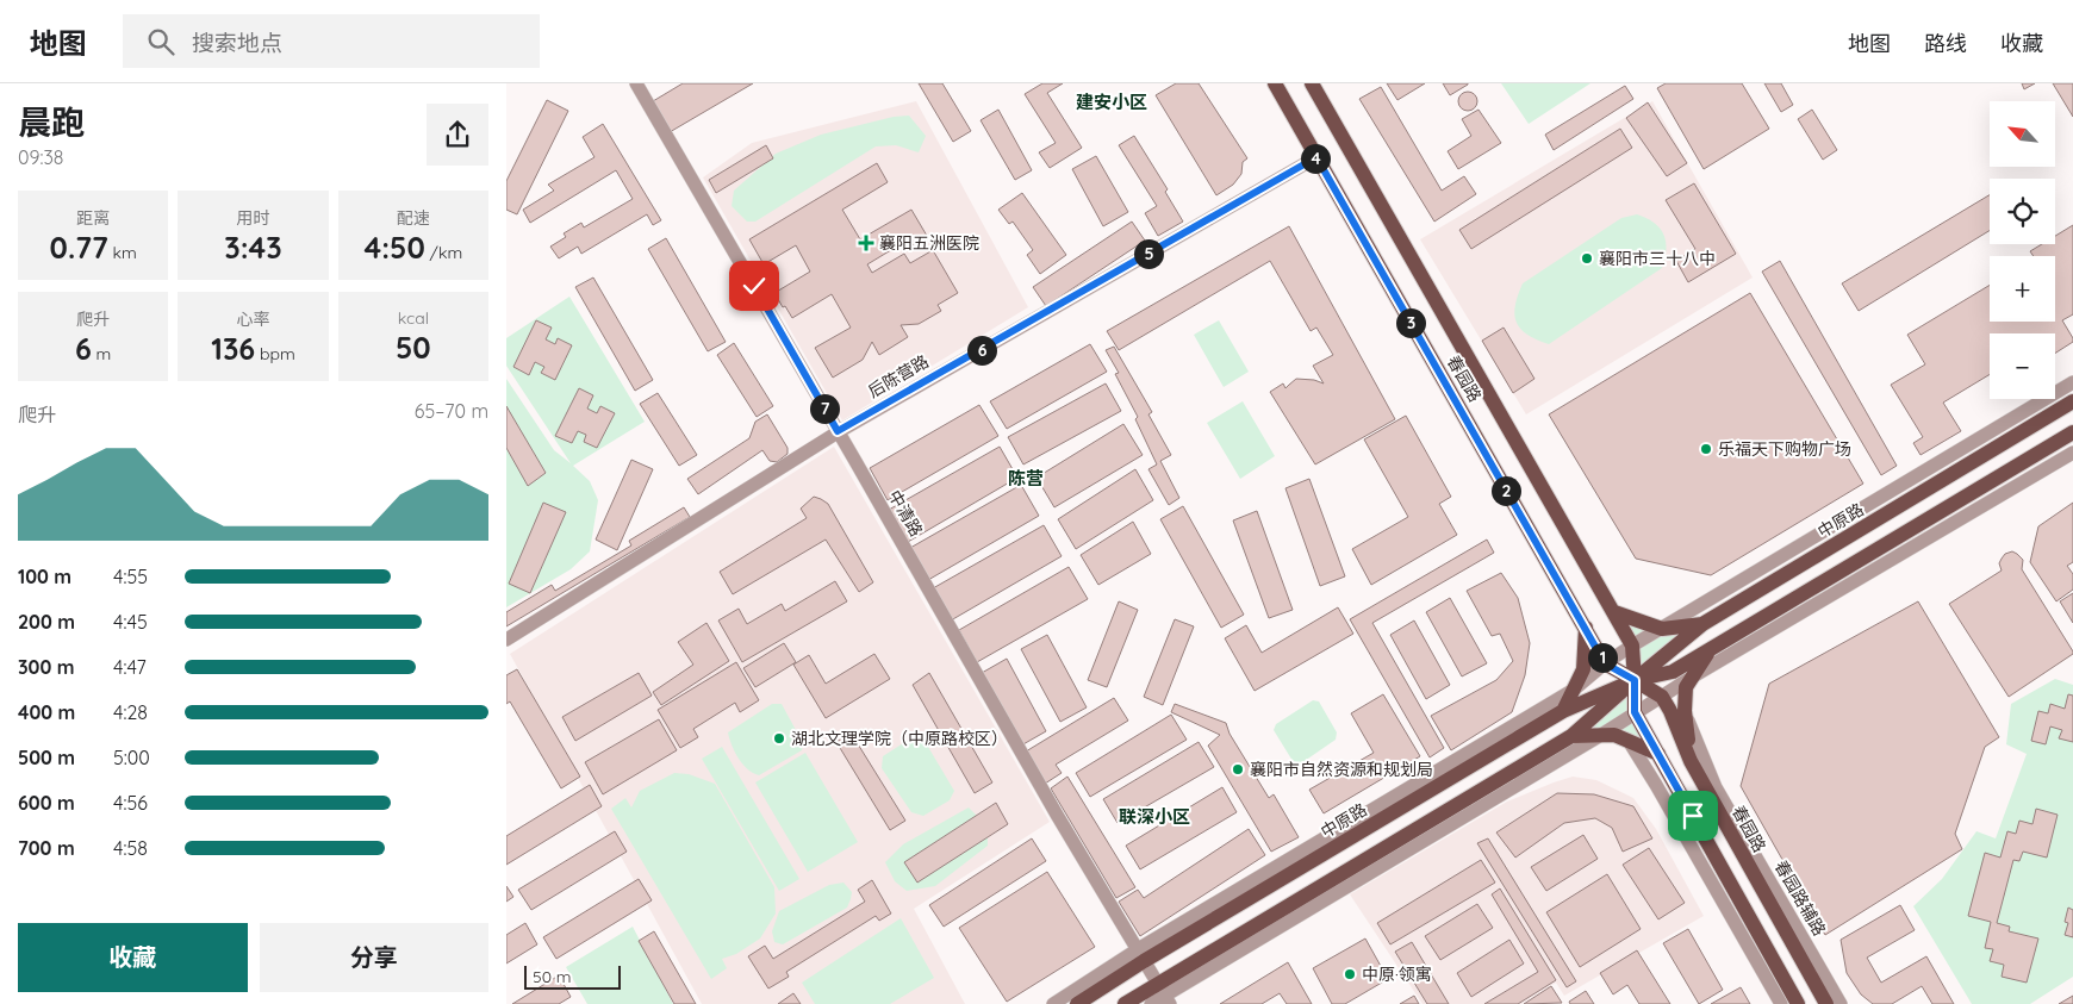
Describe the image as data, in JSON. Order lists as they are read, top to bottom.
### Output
{
  "streets": {
    "main road": ["春园路", "中原路"],
    "street": ["后陈营路", "中清路", "春园路辅路"]
  },
  "crossings": [
    ["后陈营路", "春园路"],
    ["后陈营路", "中清路"],
    ["春园路", "中原路"],
    ["中清路", "中原路"]
  ],
  "districts": ["建安小区", "陈营", "联深小区"],
  "places": {
    "health": ["襄阳五洲医院"],
    "other": [
      "襄阳市三十八中",
      "乐福天下购物广场",
      "湖北文理学院（中原路校区）",
      "襄阳市自然资源和规划局",
      "中原·领寓"
    ]
  },
  "scale_bar": "50 m",
  "north": "top left",
  "page": {
    "header": "地图",
    "search": "搜索地点",
    "nav": ["地图", "路线", "收藏"],
    "heading": ["晨跑", "09:38"],
    "map_buttons": ["+", "−"],
    "pins": [
      "4",
      "5",
      "3",
      "6",
      "7",
      "2",
      "1"
    ],
    "stats": [
      ["距离", "0.77 km"],
      ["用时", "3:43"],
      ["配速", "4:50 /km"],
      ["爬升", "6 m"],
      ["心率", "136 bpm"],
      ["kcal", "50"]
    ],
    "chart": ["爬升", "65–70 m"],
    "list": [
      {
        "name": "100 m",
        "note": "4:55"
      },
      {
        "name": "200 m",
        "note": "4:45"
      },
      {
        "name": "300 m",
        "note": "4:47"
      },
      {
        "name": "400 m",
        "note": "4:28"
      },
      {
        "name": "500 m",
        "note": "5:00"
      },
      {
        "name": "600 m",
        "note": "4:56"
      },
      {
        "name": "700 m",
        "note": "4:58"
      }
    ],
    "buttons": ["收藏", "分享"],
    "scale": "50 m"
  }
}
